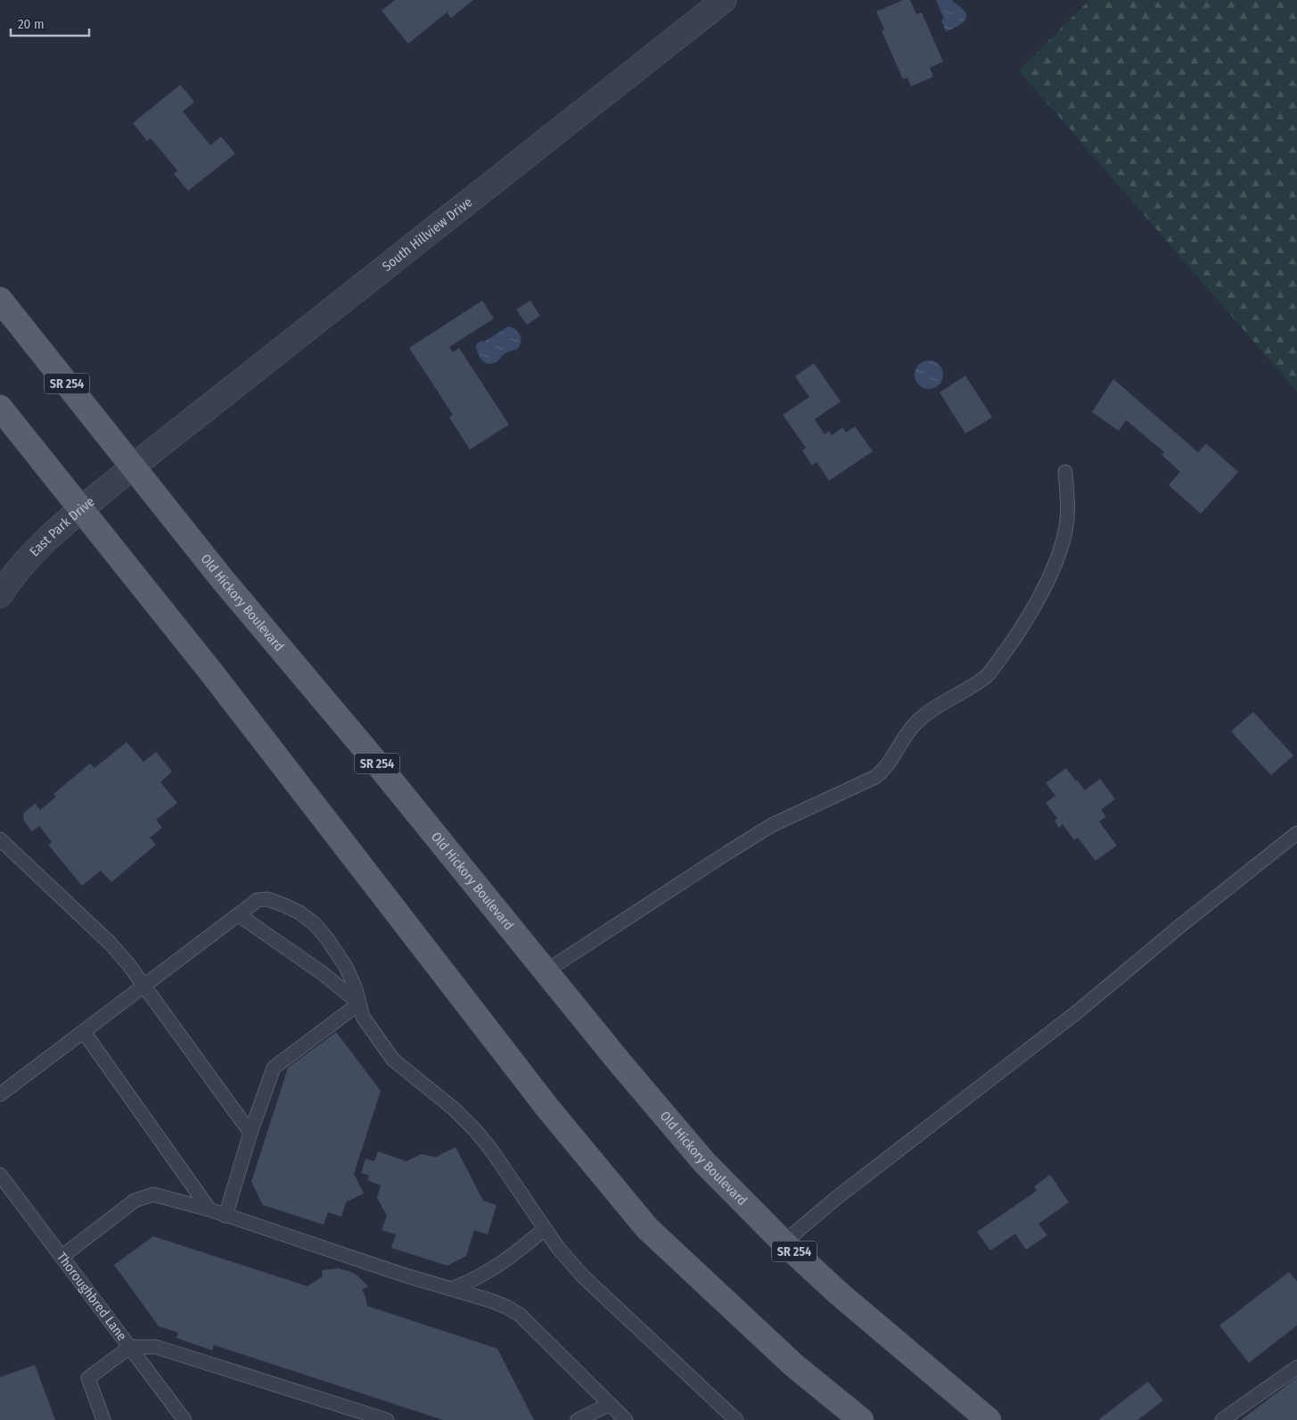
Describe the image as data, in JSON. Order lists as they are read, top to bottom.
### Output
{
  "streets": {
    "main road": ["SR 254", "Old Hickory Boulevard"],
    "street": ["South Hillview Drive", "East Park Drive"],
    "lane": ["Thoroughbred Lane"]
  },
  "crossings": [
    ["South Hillview Drive", "East Park Drive"],
    ["South Hillview Drive", "Old Hickory Boulevard"],
    ["East Park Drive", "Old Hickory Boulevard"]
  ],
  "scale_bar": "20 m"
}
